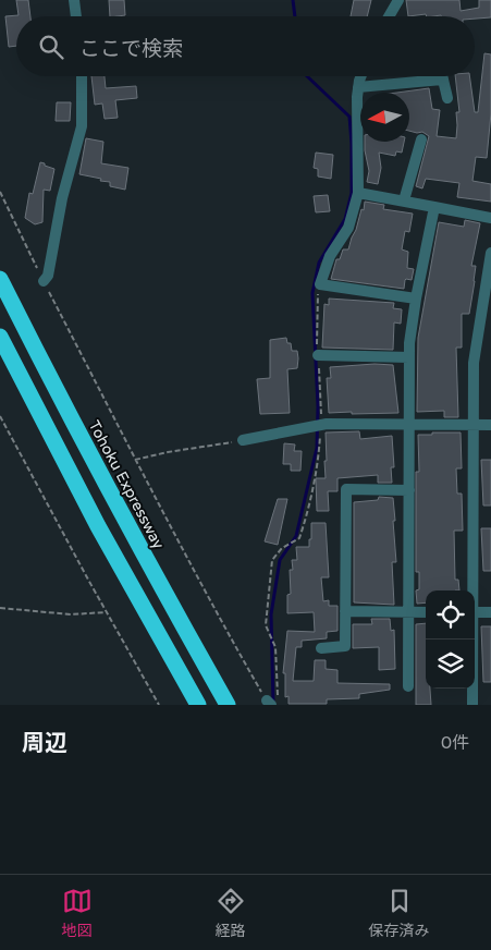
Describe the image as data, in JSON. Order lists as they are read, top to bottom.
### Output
{
  "streets": {
    "highway": ["Tohoku Expressway"]
  },
  "north": "left",
  "page": {
    "search": "ここで検索",
    "heading": ["周辺", "0件"],
    "nav": ["地図", "経路", "保存済み"]
  }
}
